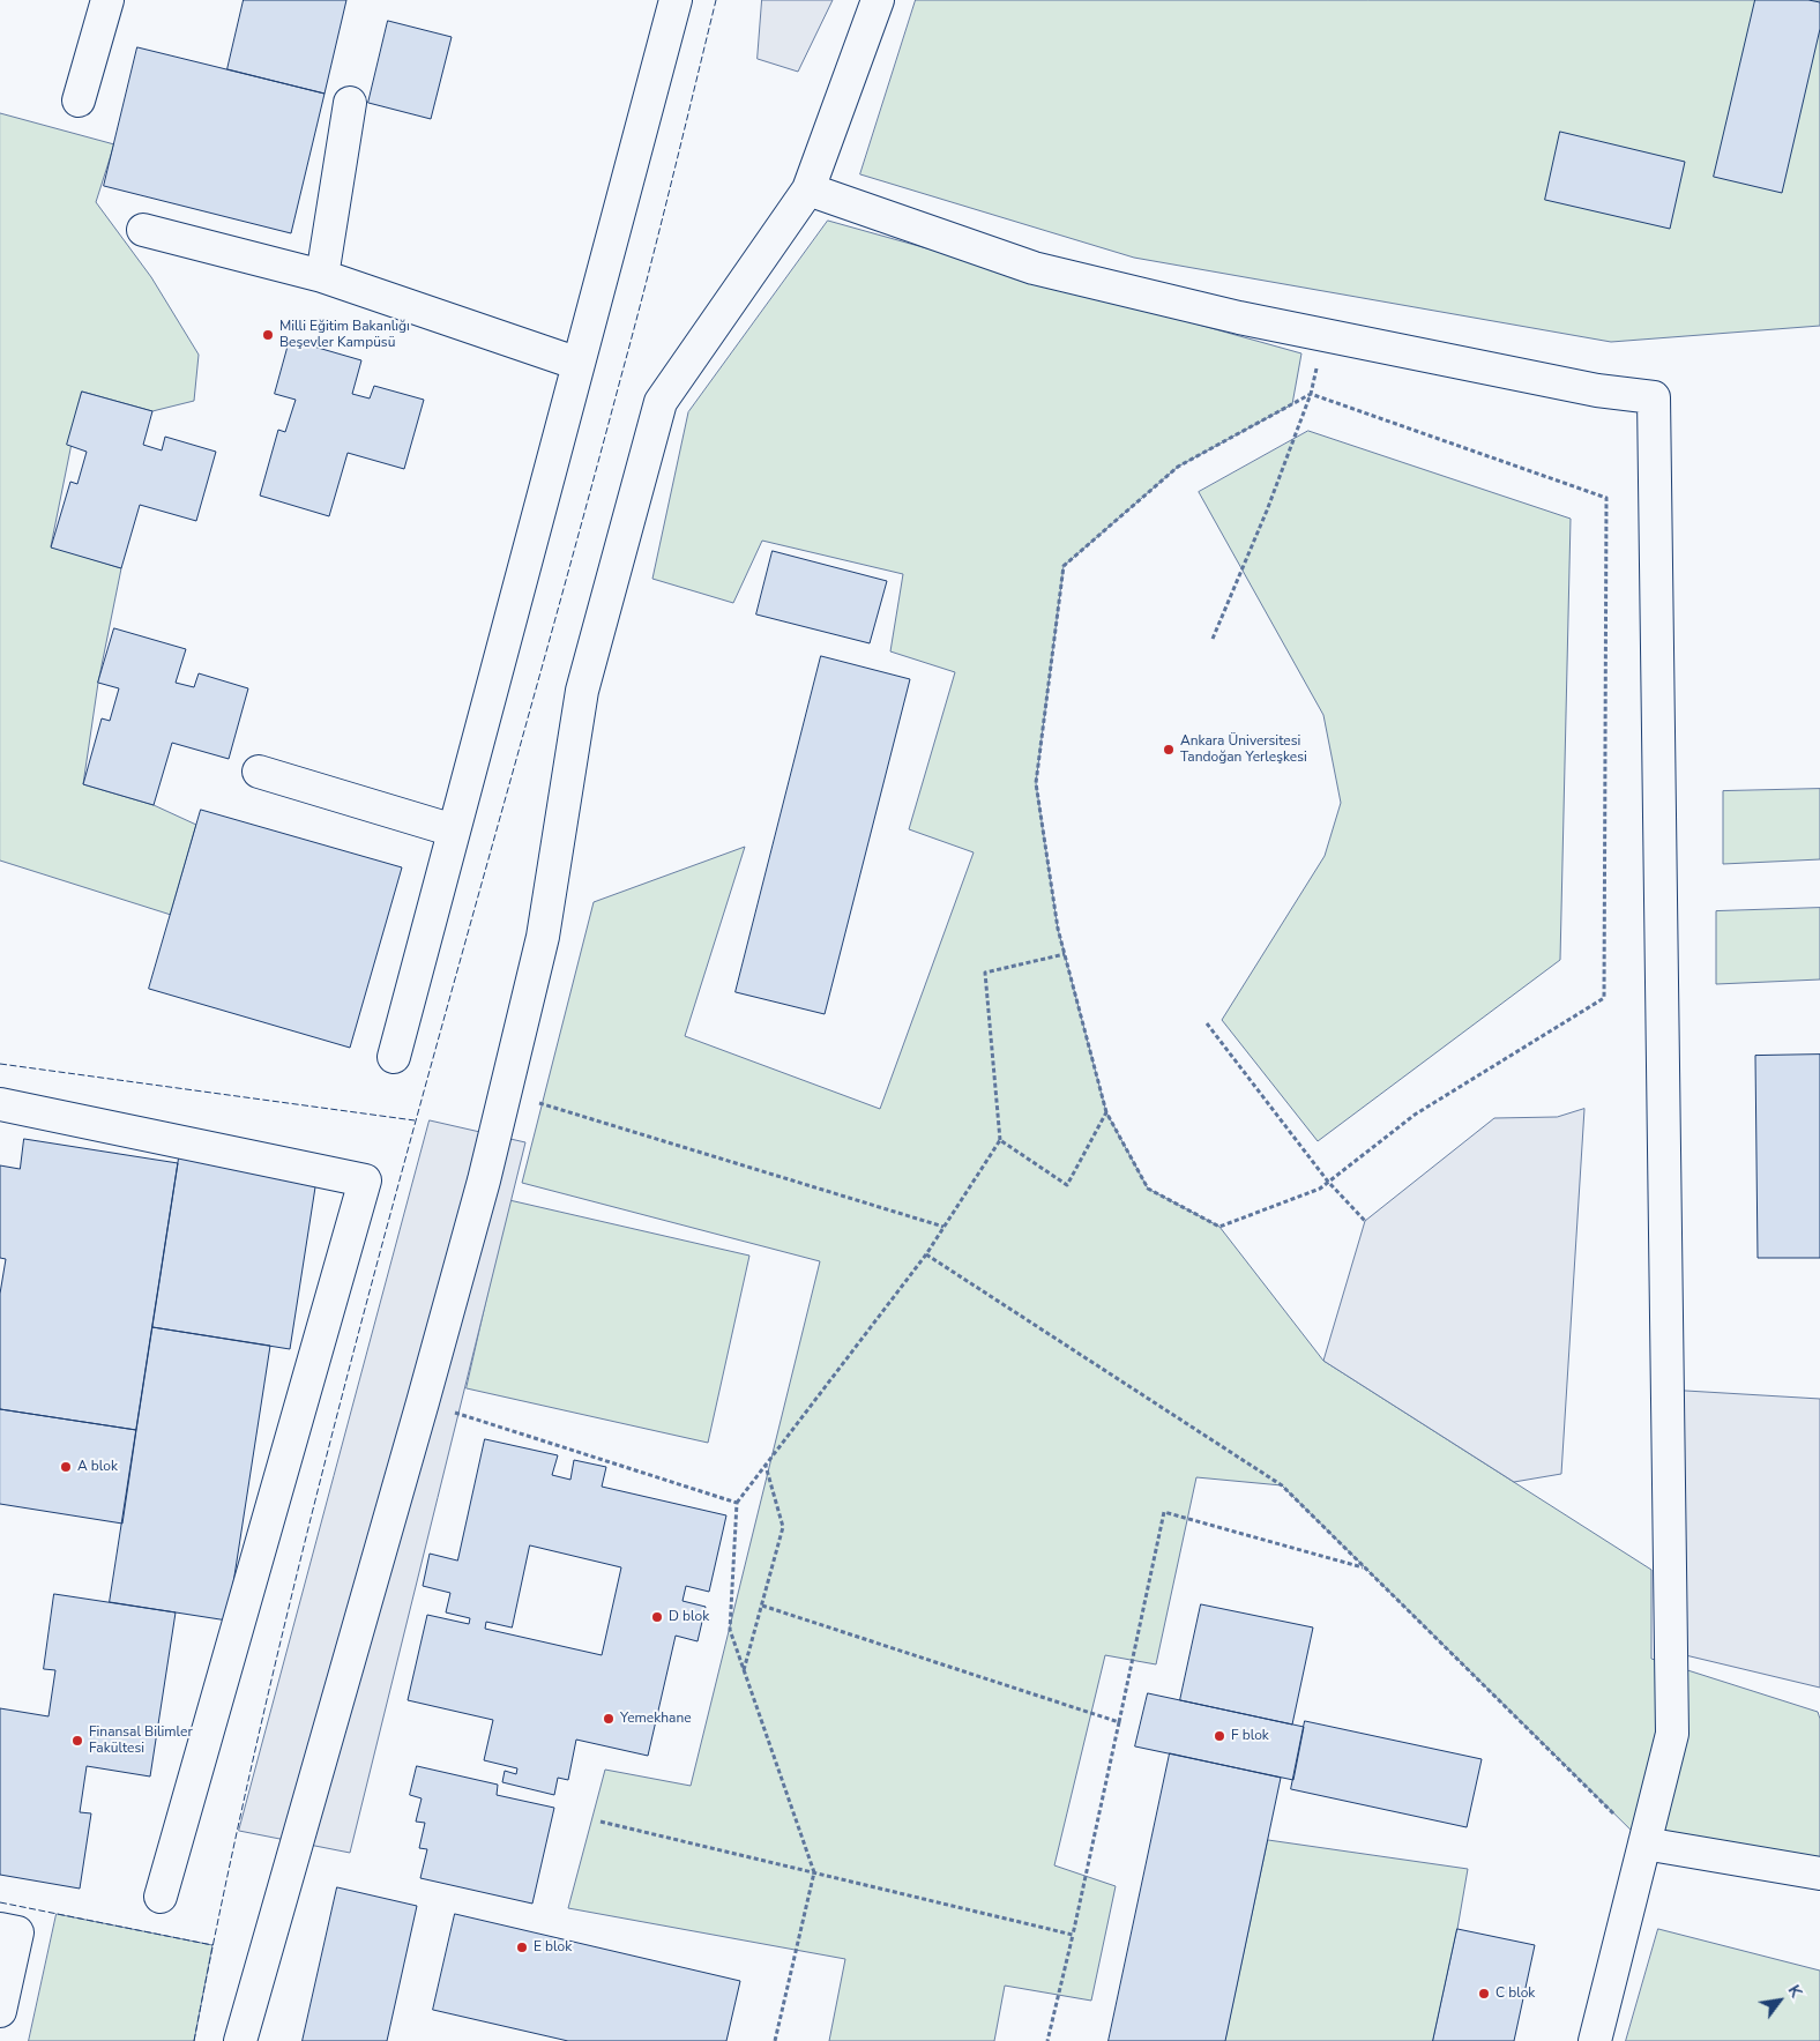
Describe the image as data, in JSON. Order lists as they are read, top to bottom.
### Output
{
  "places": [
    "Milli Eğitim Bakanlığı Beşevler Kampüsü",
    "Ankara Üniversitesi Tandoğan Yerleşkesi",
    "A blok",
    "D blok",
    "Yemekhane",
    "F blok",
    "Finansal Bilimler Fakültesi",
    "E blok",
    "C blok"
  ],
  "north": "top right"
}
